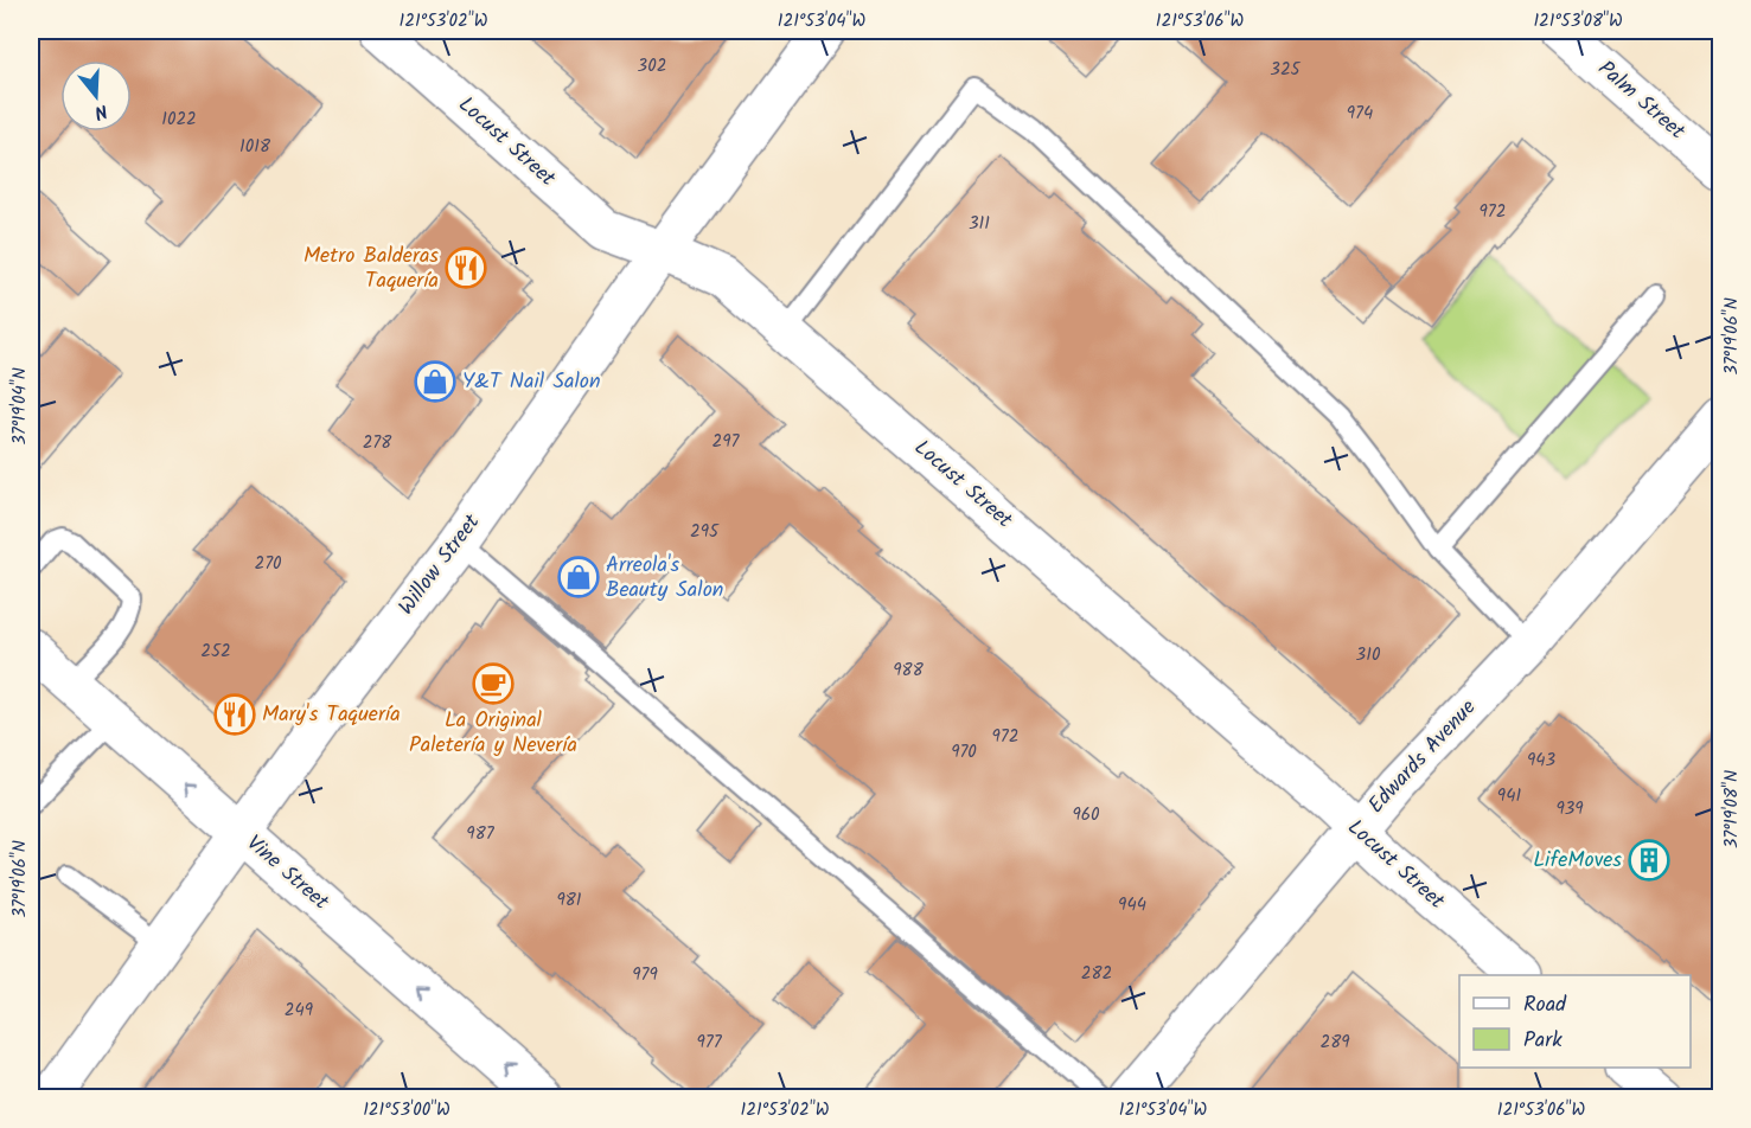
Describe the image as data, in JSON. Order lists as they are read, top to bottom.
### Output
{
  "streets": {
    "street": [
      "Palm Street",
      "Locust Street",
      "Willow Street",
      "Edwards Avenue",
      "Vine Street"
    ]
  },
  "crossings": [
    ["Locust Street", "Willow Street"],
    ["Locust Street", "Edwards Avenue"],
    ["Willow Street", "Vine Street"]
  ],
  "one_way": ["Vine Street"],
  "places": {
    "restaurant": ["Metro Balderas Taquería", "Mary's Taquería"],
    "shop": ["Y&T Nail Salon", "Arreola's Beauty Salon"],
    "cafe": ["La Original Paletería y Nevería"],
    "building": ["LifeMoves"]
  },
  "house_numbers": [
    "302",
    "325",
    "974",
    "1022",
    "1018",
    "972",
    "311",
    "297",
    "278",
    "295",
    "270",
    "252",
    "310",
    "988",
    "972",
    "970",
    "943",
    "941",
    "939",
    "960",
    "987",
    "981",
    "944",
    "282",
    "979",
    "249",
    "977",
    "289"
  ],
  "legend": ["Road", "Park"],
  "north": "bottom",
  "coordinates": [
    "121°53'02\"W",
    "121°53'04\"W",
    "121°53'06\"W",
    "121°53'08\"W",
    "37°19'06\"N",
    "37°19'04\"N",
    "37°19'08\"N",
    "121°53'00\"W"
  ]
}
